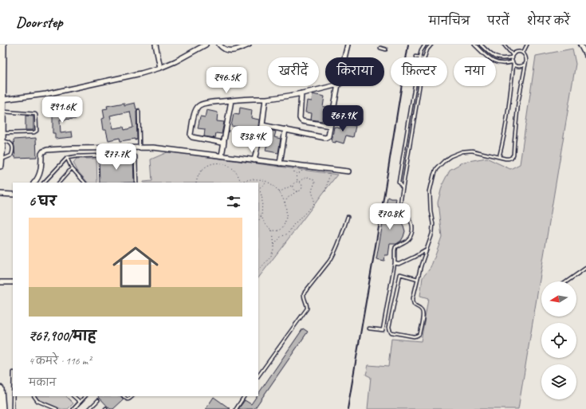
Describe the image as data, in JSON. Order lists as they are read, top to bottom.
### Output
{
  "north": "left",
  "page": {
    "header": "Doorstep",
    "nav": ["मानचित्र", "परतें", "शेयर करें"],
    "chip": [
      "खरीदें",
      "किराया",
      "फ़िल्टर",
      "नया"
    ],
    "price": [
      "₹46.5K",
      "₹91.6K",
      "₹67.9K",
      "₹38.4K",
      "₹77.7K",
      "₹70.8K"
    ],
    "heading": "6 घर",
    "list": [
      {
        "name": "₹67,900/माह",
        "note": "4 कमरे · 116 m² · मकान"
      }
    ]
  }
}
